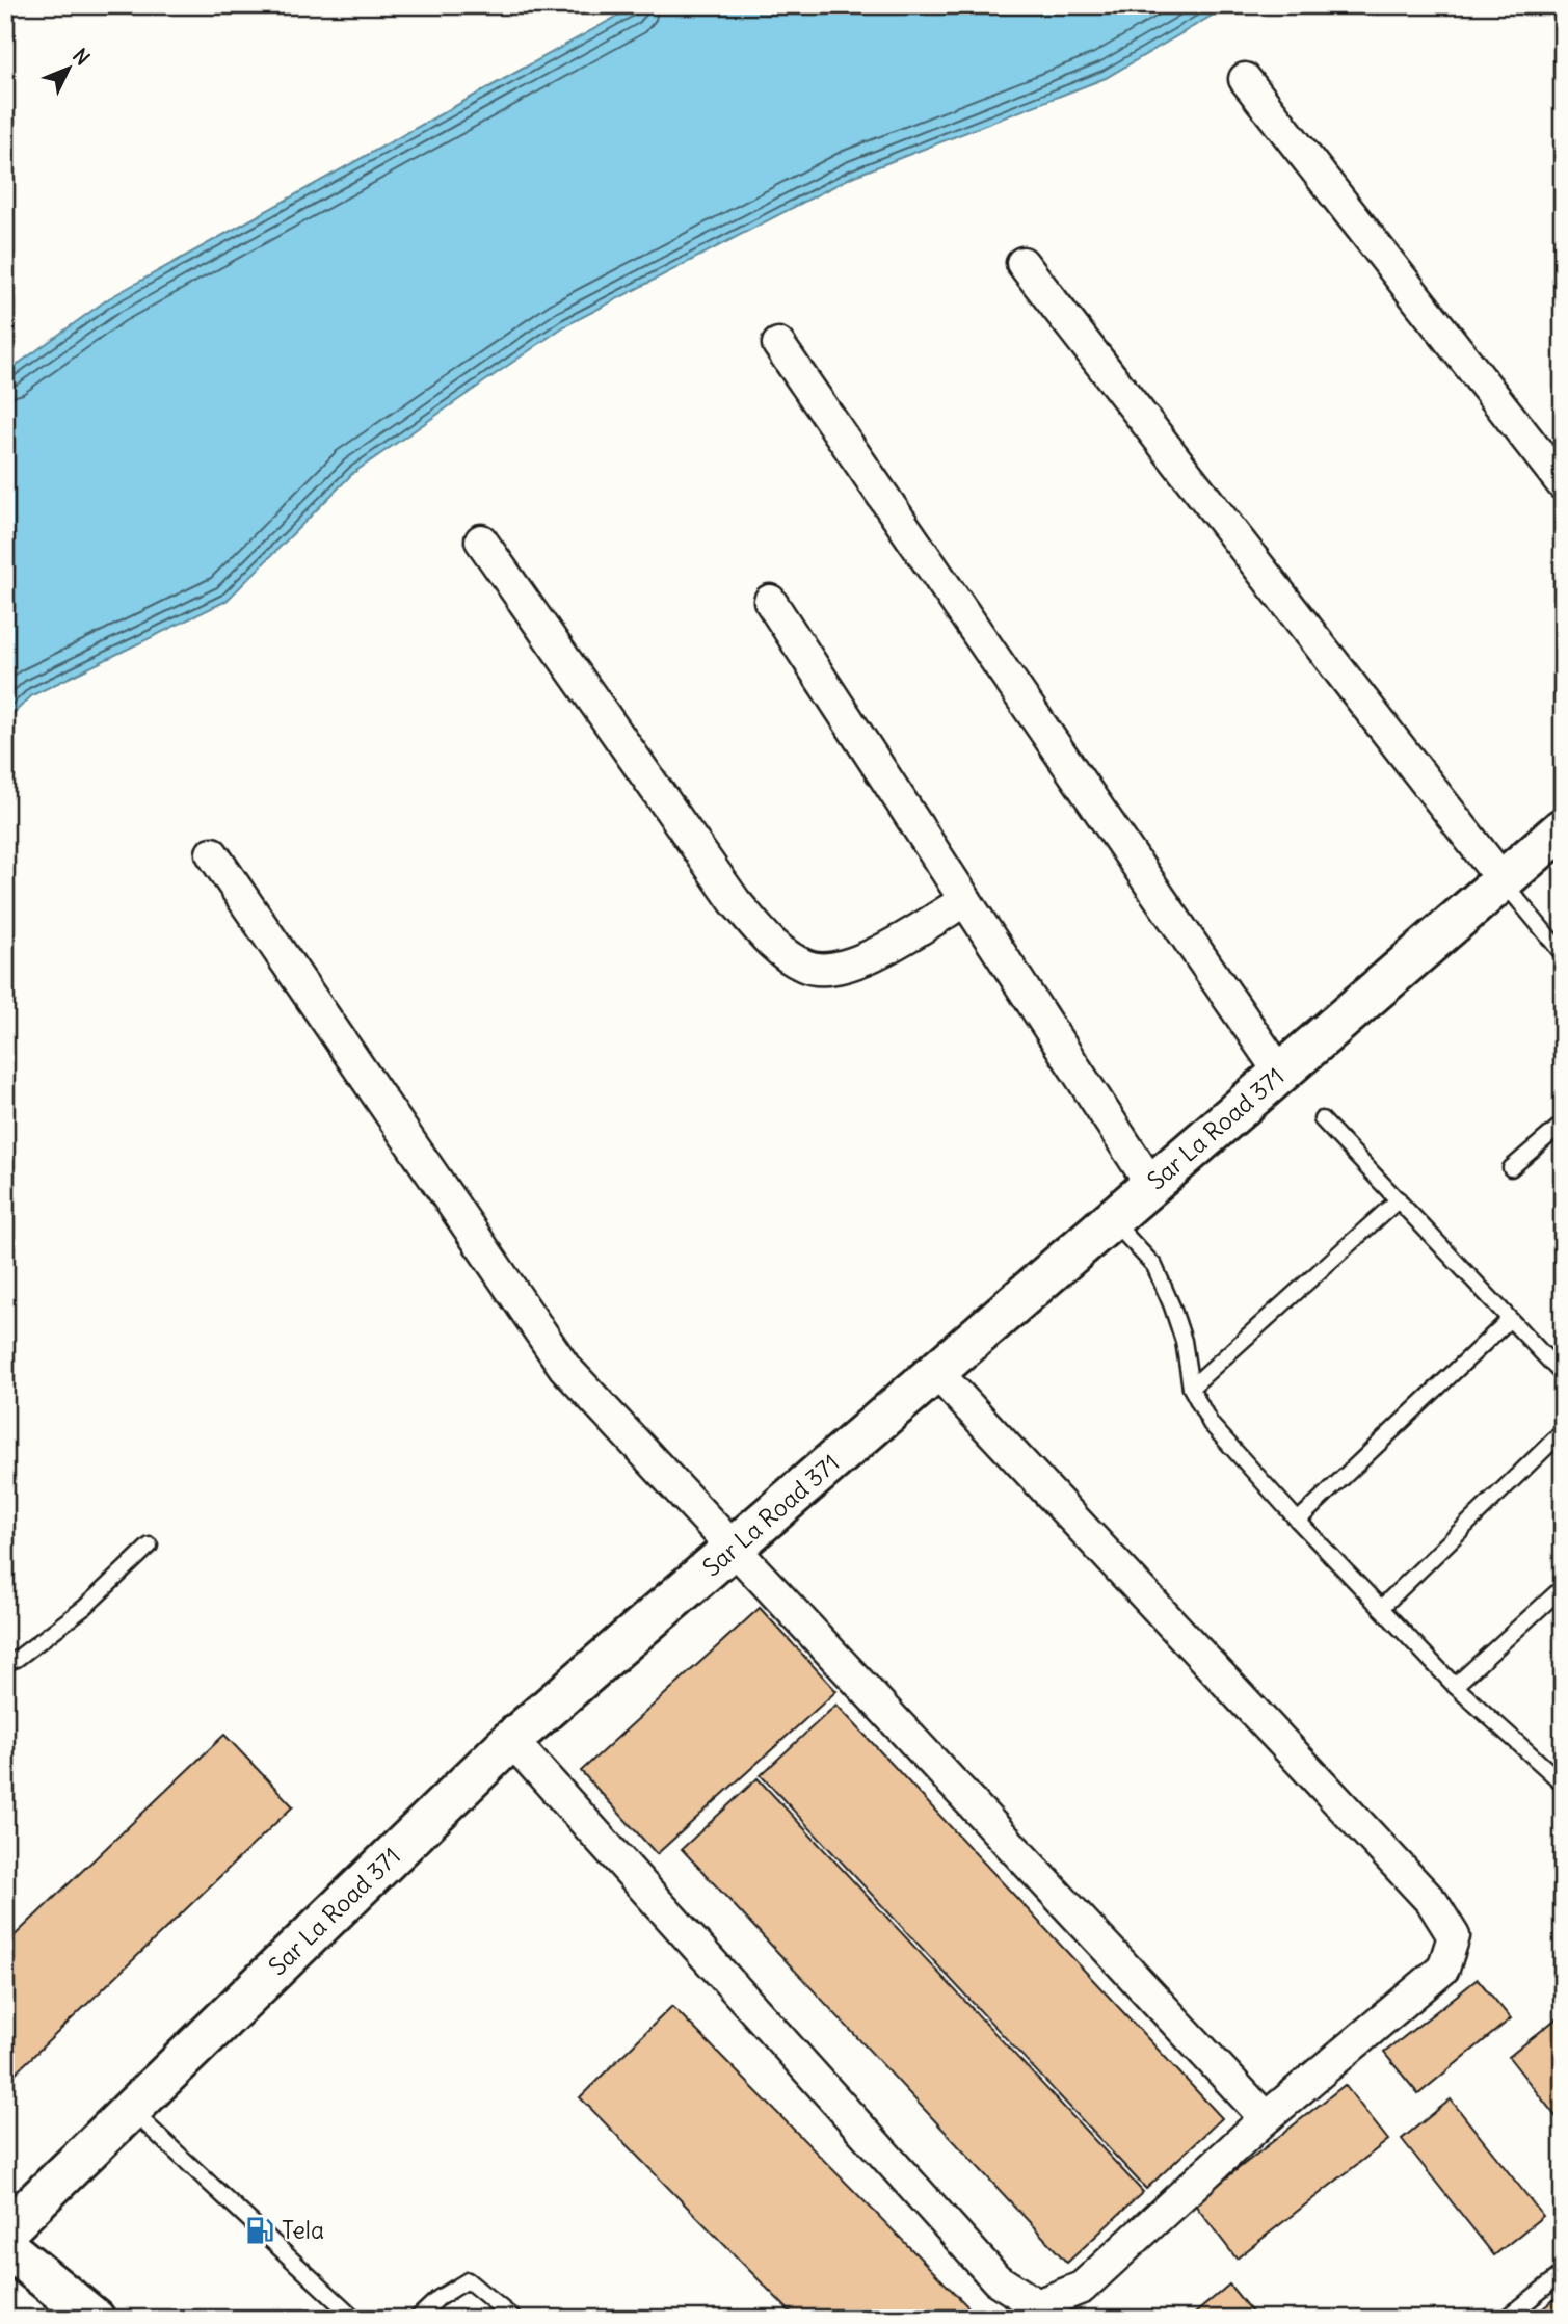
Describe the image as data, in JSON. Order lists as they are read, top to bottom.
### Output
{
  "streets": {
    "street": ["Sar La Road 371"]
  },
  "places": {
    "fuel station": ["Tela"]
  },
  "north": "top right"
}
